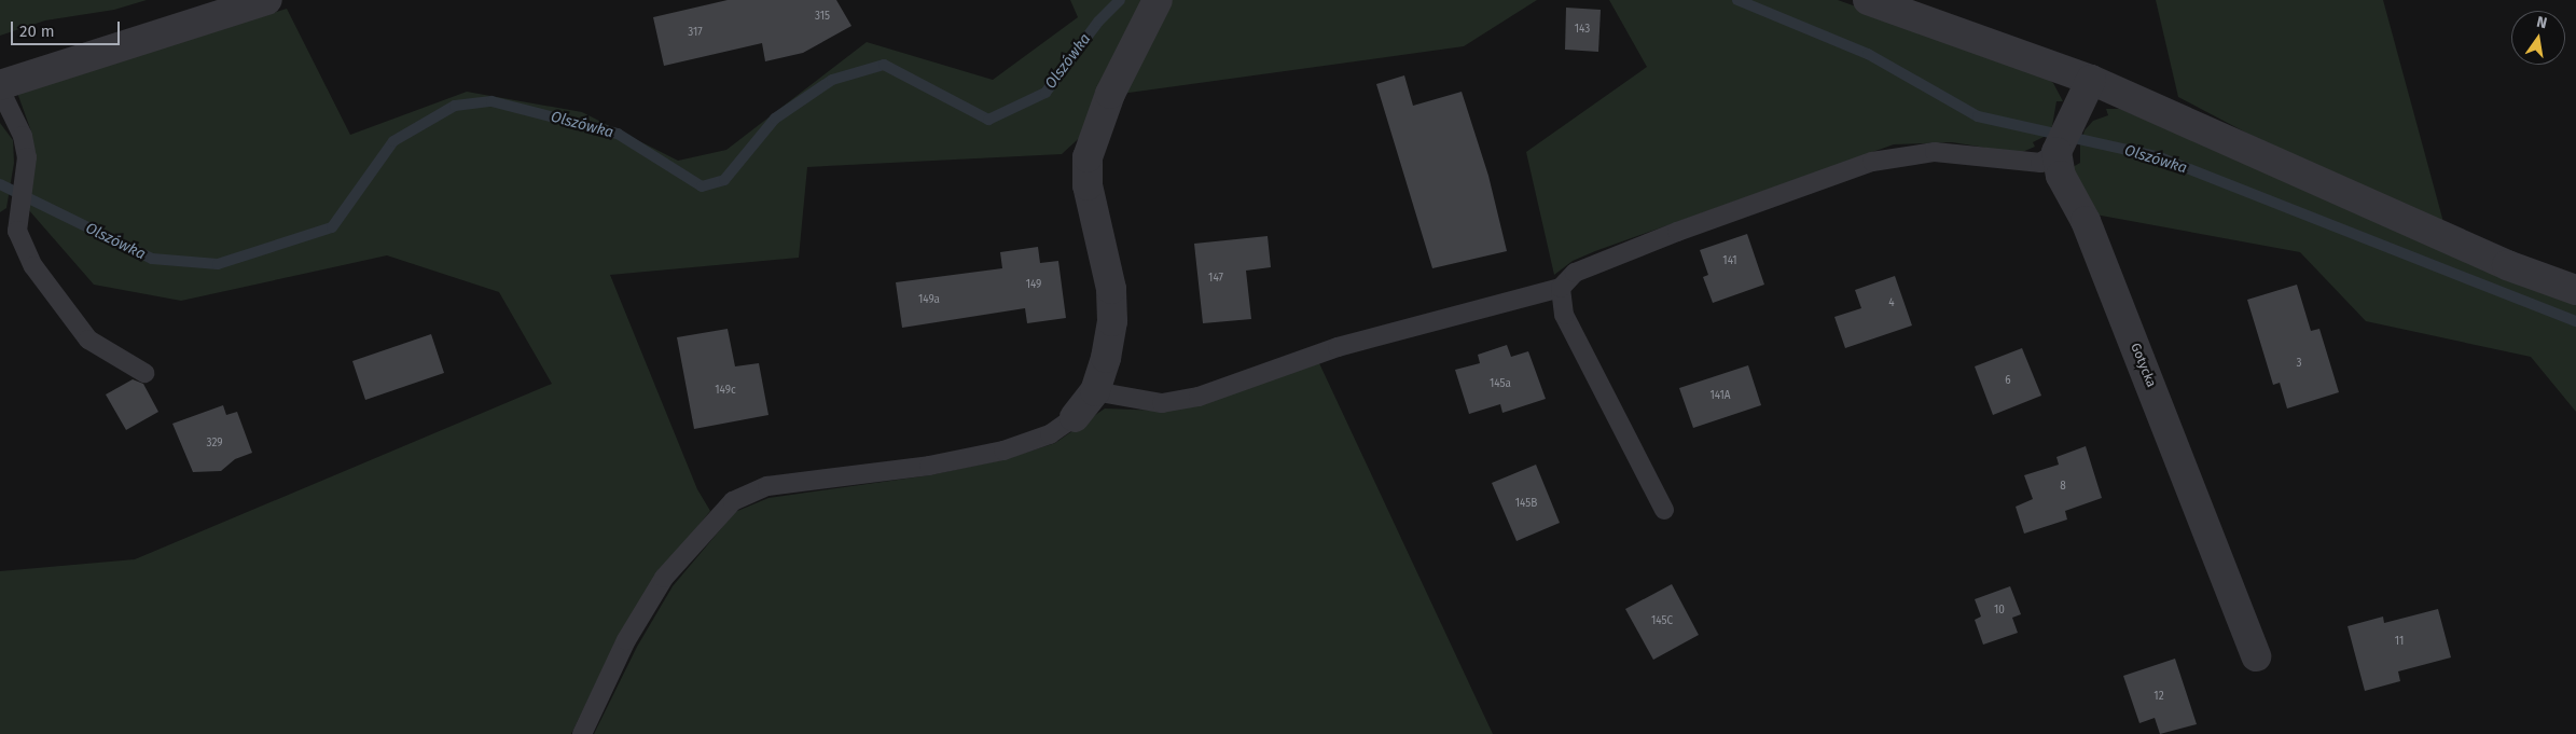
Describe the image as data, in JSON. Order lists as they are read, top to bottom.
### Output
{
  "streets": {
    "street": ["Gotycka"]
  },
  "water": ["Olszówka"],
  "house_numbers": [
    "315",
    "143",
    "317",
    "141",
    "147",
    "149",
    "149a",
    "4",
    "3",
    "6",
    "145a",
    "149c",
    "141A",
    "329",
    "8",
    "145B",
    "10",
    "145C",
    "11",
    "12"
  ],
  "scale_bar": "20 m",
  "north": "top"
}
